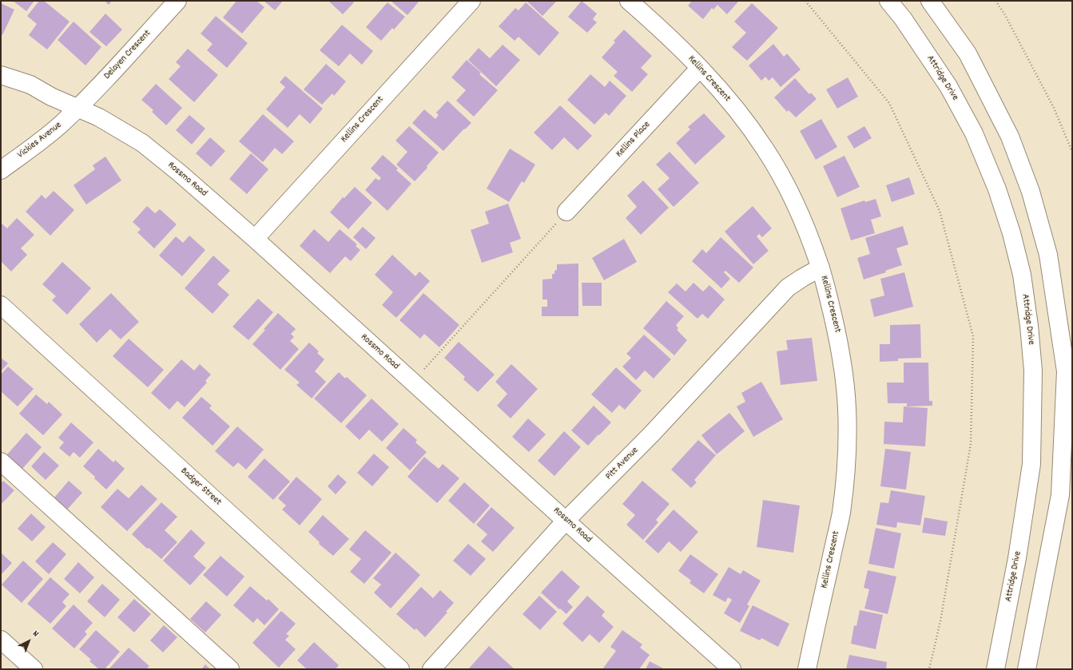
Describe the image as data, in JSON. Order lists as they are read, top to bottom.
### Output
{
  "streets": {
    "street": [
      "Delayen Crescent",
      "Attridge Drive",
      "Kellins Crescent",
      "Kellins Place",
      "Vickies Avenue",
      "Rossmo Road",
      "Pitt Avenue",
      "Badger Street"
    ]
  },
  "crossings": [
    ["Delayen Crescent", "Vickies Avenue"],
    ["Delayen Crescent", "Rossmo Road"],
    ["Kellins Crescent", "Kellins Place"],
    ["Kellins Crescent", "Rossmo Road"],
    ["Kellins Crescent", "Pitt Avenue"],
    ["Vickies Avenue", "Rossmo Road"],
    ["Rossmo Road", "Pitt Avenue"]
  ],
  "north": "top right"
}
